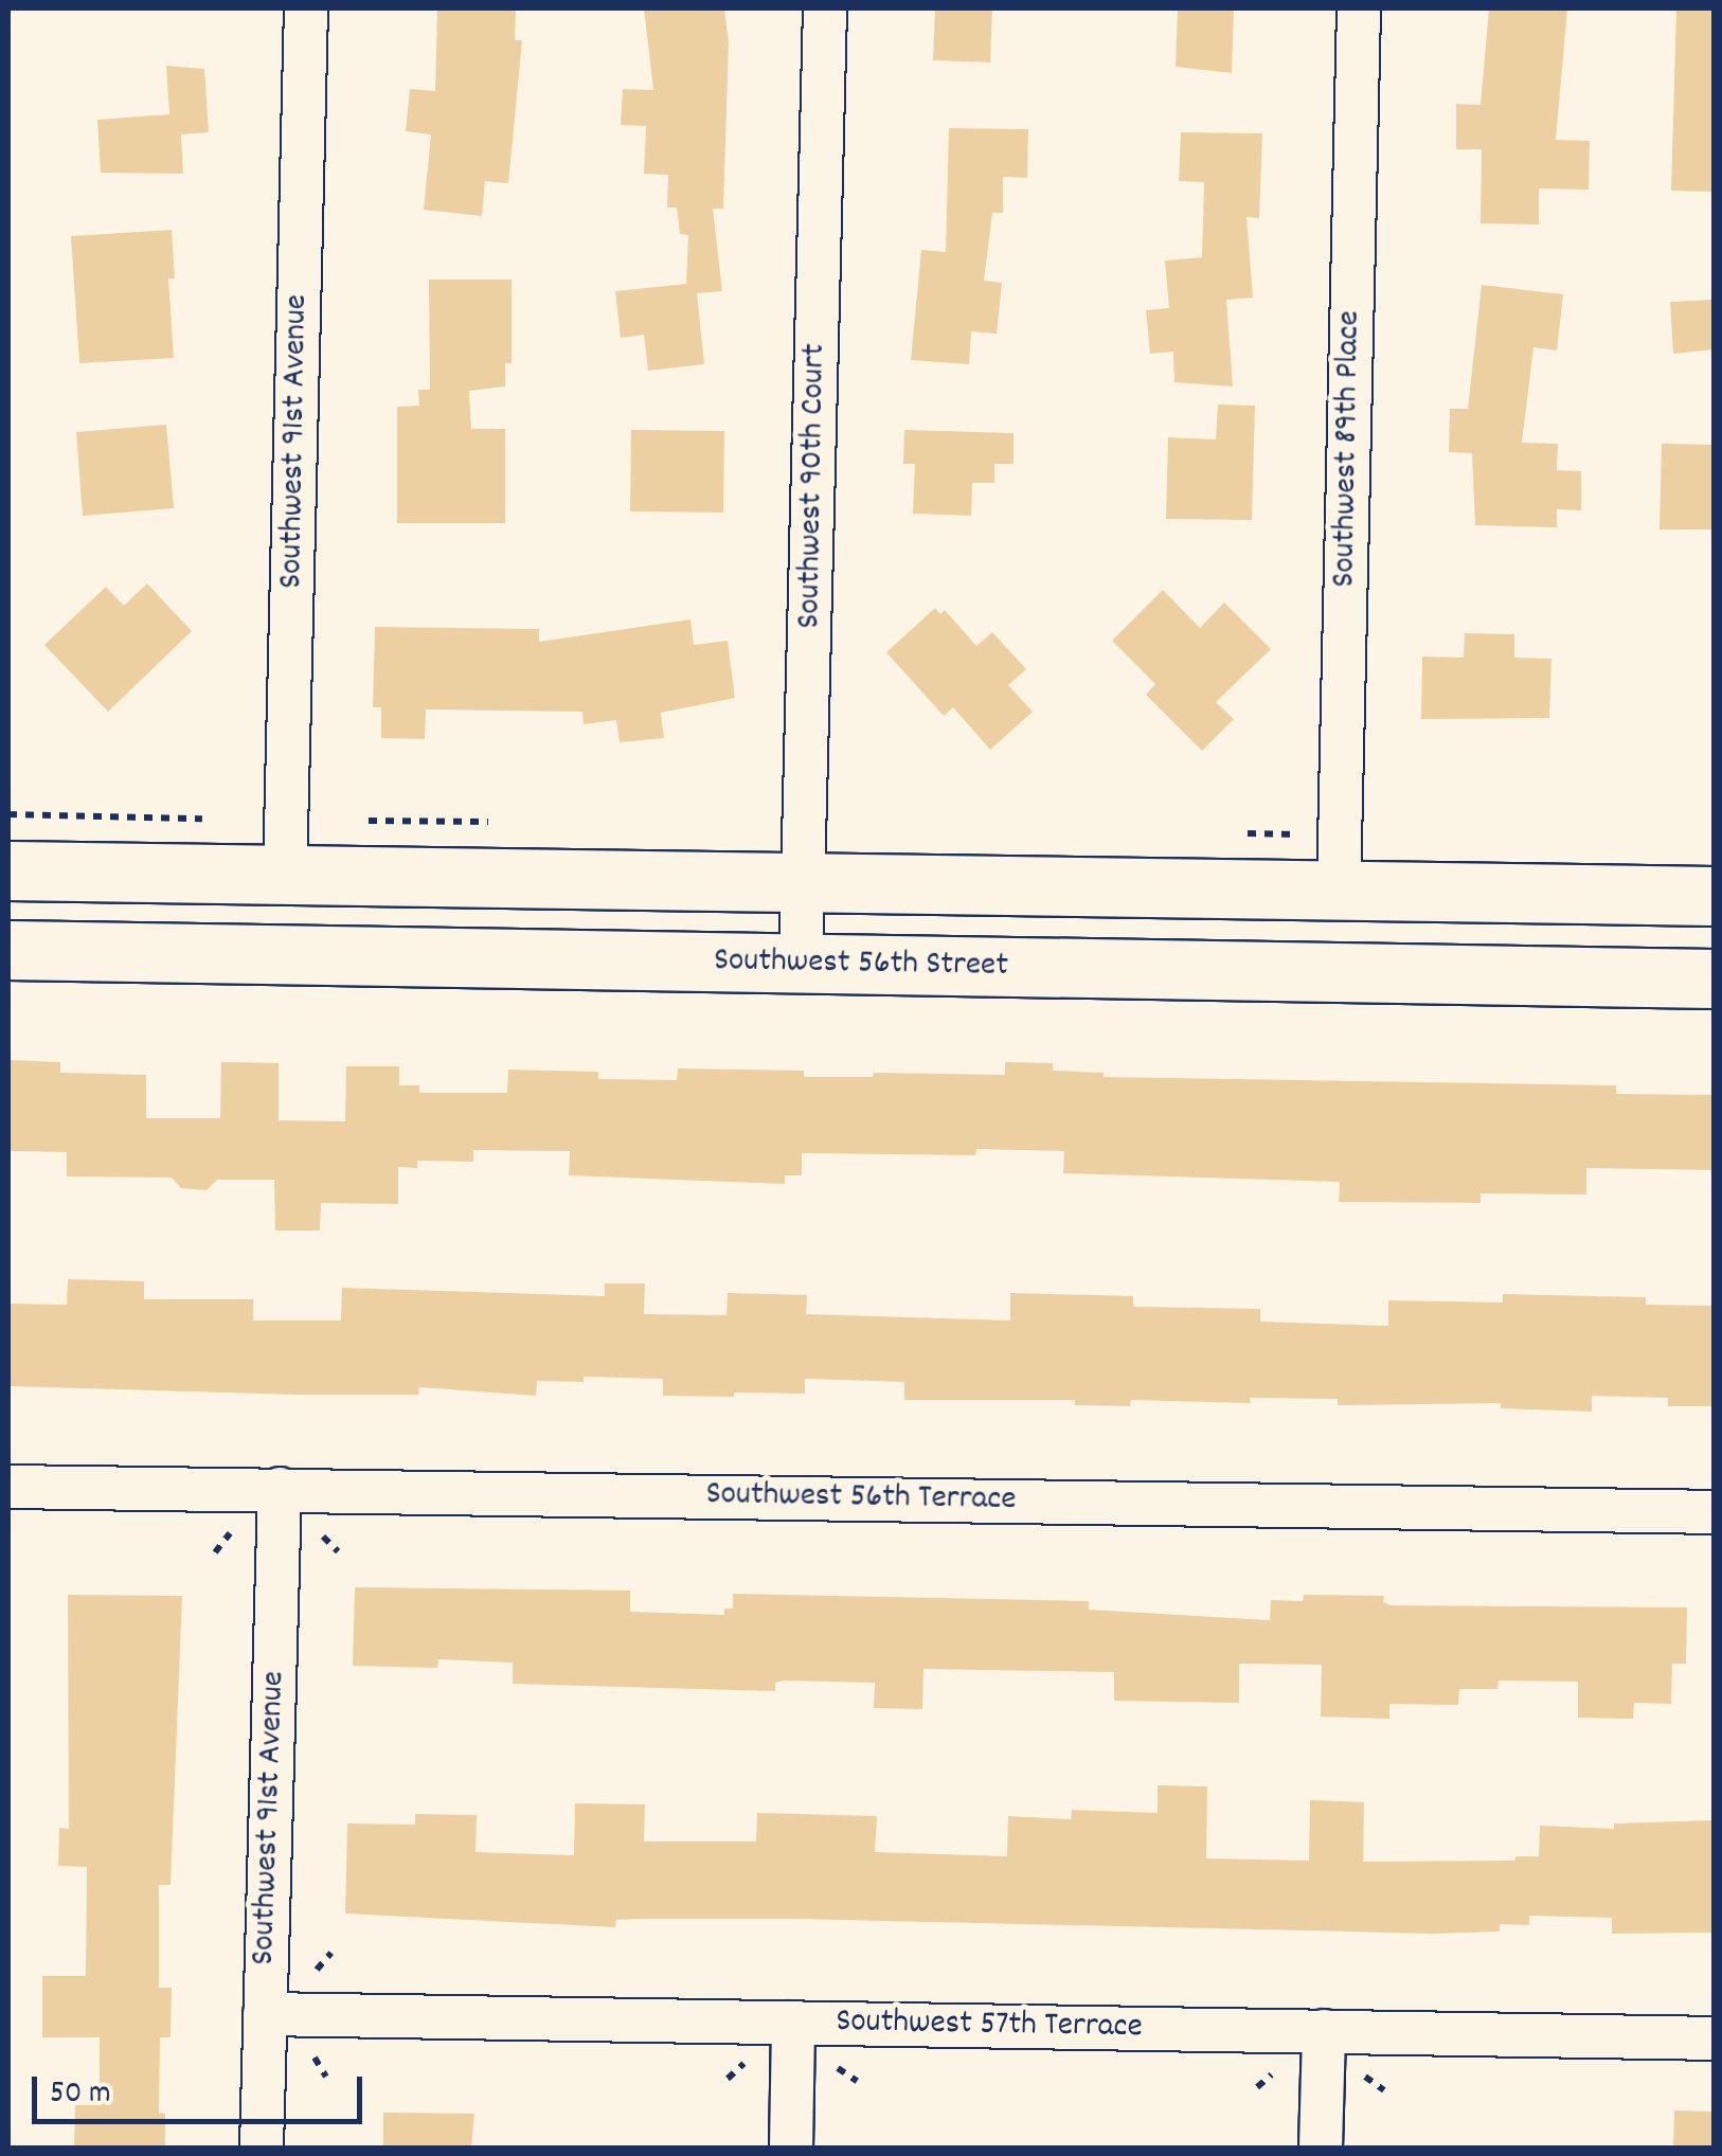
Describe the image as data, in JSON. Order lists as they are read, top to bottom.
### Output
{
  "streets": {
    "main road": ["Southwest 56th Street"],
    "street": [
      "Southwest 91st Avenue",
      "Southwest 89th Place",
      "Southwest 90th Court",
      "Southwest 56th Terrace",
      "Southwest 57th Terrace"
    ]
  },
  "crossings": [
    ["Southwest 91st Avenue", "Southwest 56th Terrace"],
    ["Southwest 91st Avenue", "Southwest 57th Terrace"],
    ["Southwest 90th Court", "Southwest 56th Street"]
  ],
  "scale_bar": "50 m"
}
